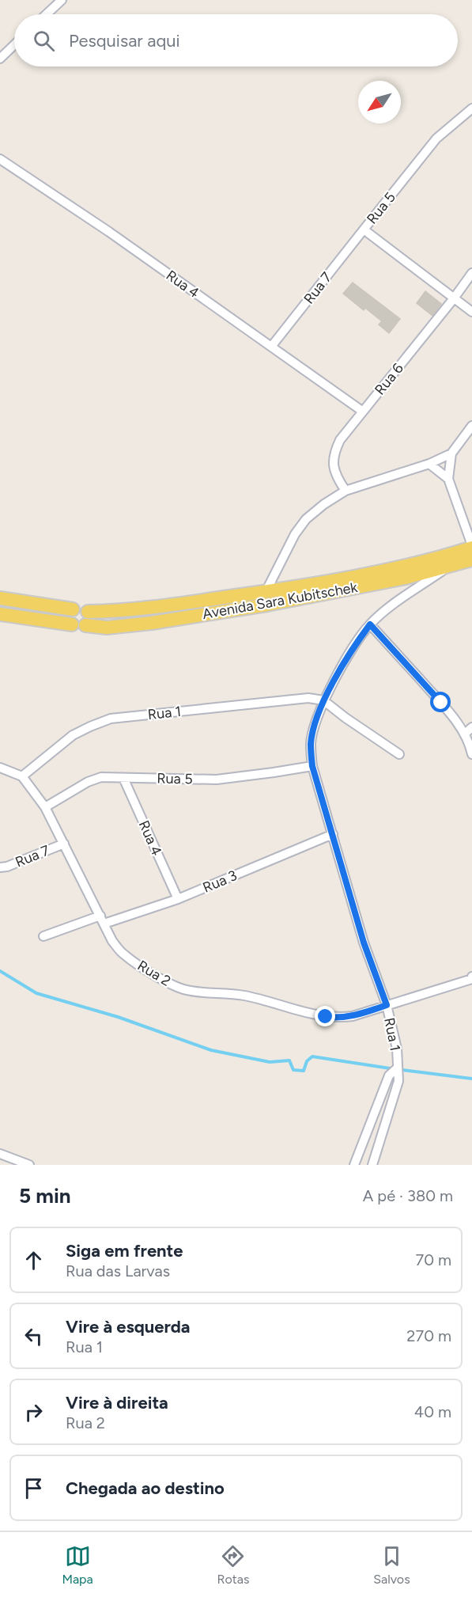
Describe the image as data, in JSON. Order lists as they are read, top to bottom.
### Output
{
  "streets": {
    "main road": ["Avenida Sara Kubitschek"],
    "street": [
      "Rua 5",
      "Rua 4",
      "Rua 7",
      "Rua 6",
      "Rua 1",
      "Rua 3",
      "Rua 2"
    ]
  },
  "crossings": [
    ["Rua 5", "Rua 4"],
    ["Rua 5", "Rua 7"],
    ["Rua 5", "Rua 6"],
    ["Rua 5", "Rua 1"],
    ["Rua 5", "Rua 2"],
    ["Rua 4", "Rua 7"],
    ["Rua 4", "Rua 6"],
    ["Rua 4", "Rua 3"],
    ["Rua 7", "Rua 2"],
    ["Avenida Sara Kubitschek", "Rua 1"],
    ["Rua 1", "Rua 3"],
    ["Rua 1", "Rua 2"],
    ["Rua 3", "Rua 2"]
  ],
  "north": "bottom left",
  "page": {
    "search": "Pesquisar aqui",
    "heading": ["5 min", "A pé · 380 m"],
    "list": [
      ["Siga em frente", "Rua das Larvas", "70 m"],
      ["Vire à esquerda", "Rua 1", "270 m"],
      ["Vire à direita", "Rua 2", "40 m"],
      "Chegada ao destino"
    ],
    "nav": ["Mapa", "Rotas", "Salvos"]
  }
}
